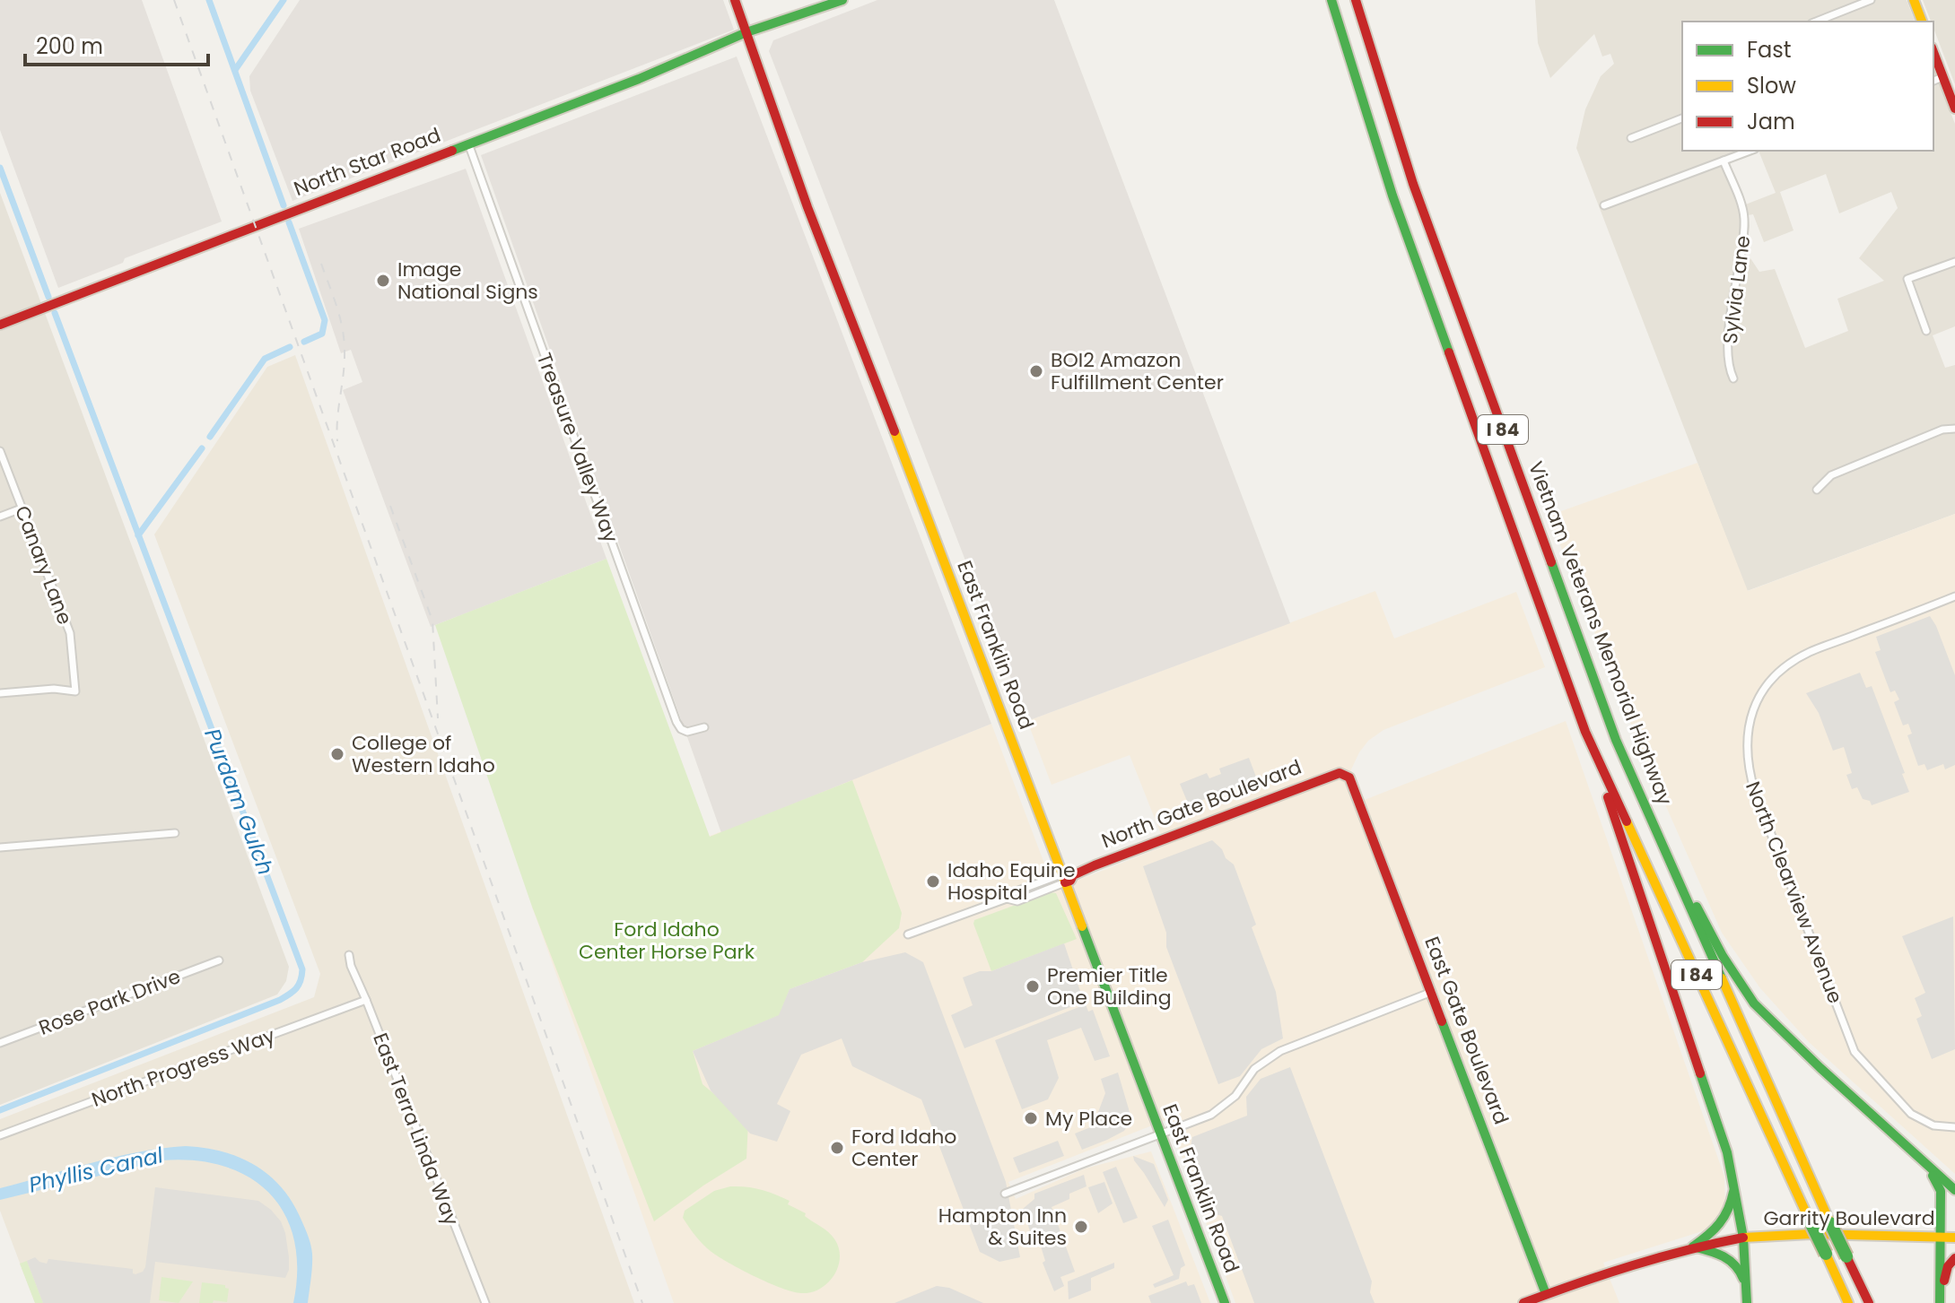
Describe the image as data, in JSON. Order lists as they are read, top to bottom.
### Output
{
  "streets": {
    "main road": [
      "North Star Road",
      "I 84",
      "Vietnam Veterans Memorial Highway",
      "East Franklin Road",
      "North Gate Boulevard",
      "East Gate Boulevard",
      "Garrity Boulevard"
    ],
    "street": [
      "Sylvia Lane",
      "Treasure Valley Way",
      "Canary Lane",
      "North Clearview Avenue",
      "Rose Park Drive",
      "North Progress Way",
      "East Terra Linda Way"
    ]
  },
  "crossings": [
    ["North Star Road", "Treasure Valley Way"],
    ["North Star Road", "East Franklin Road"],
    ["East Franklin Road", "North Gate Boulevard"],
    ["North Gate Boulevard", "East Gate Boulevard"],
    ["East Gate Boulevard", "Garrity Boulevard"],
    ["North Progress Way", "East Terra Linda Way"]
  ],
  "water": ["Purdam Gulch", "Phyllis Canal"],
  "parks": ["Ford Idaho Center Horse Park"],
  "places": [
    "Image National Signs",
    "BOI2 Amazon Fulfillment Center",
    "College of Western Idaho",
    "Idaho Equine Hospital",
    "Premier Title One Building",
    "My Place",
    "Ford Idaho Center",
    "Hampton Inn & Suites"
  ],
  "legend": ["Fast", "Slow", "Jam"],
  "scale_bar": "200 m"
}
